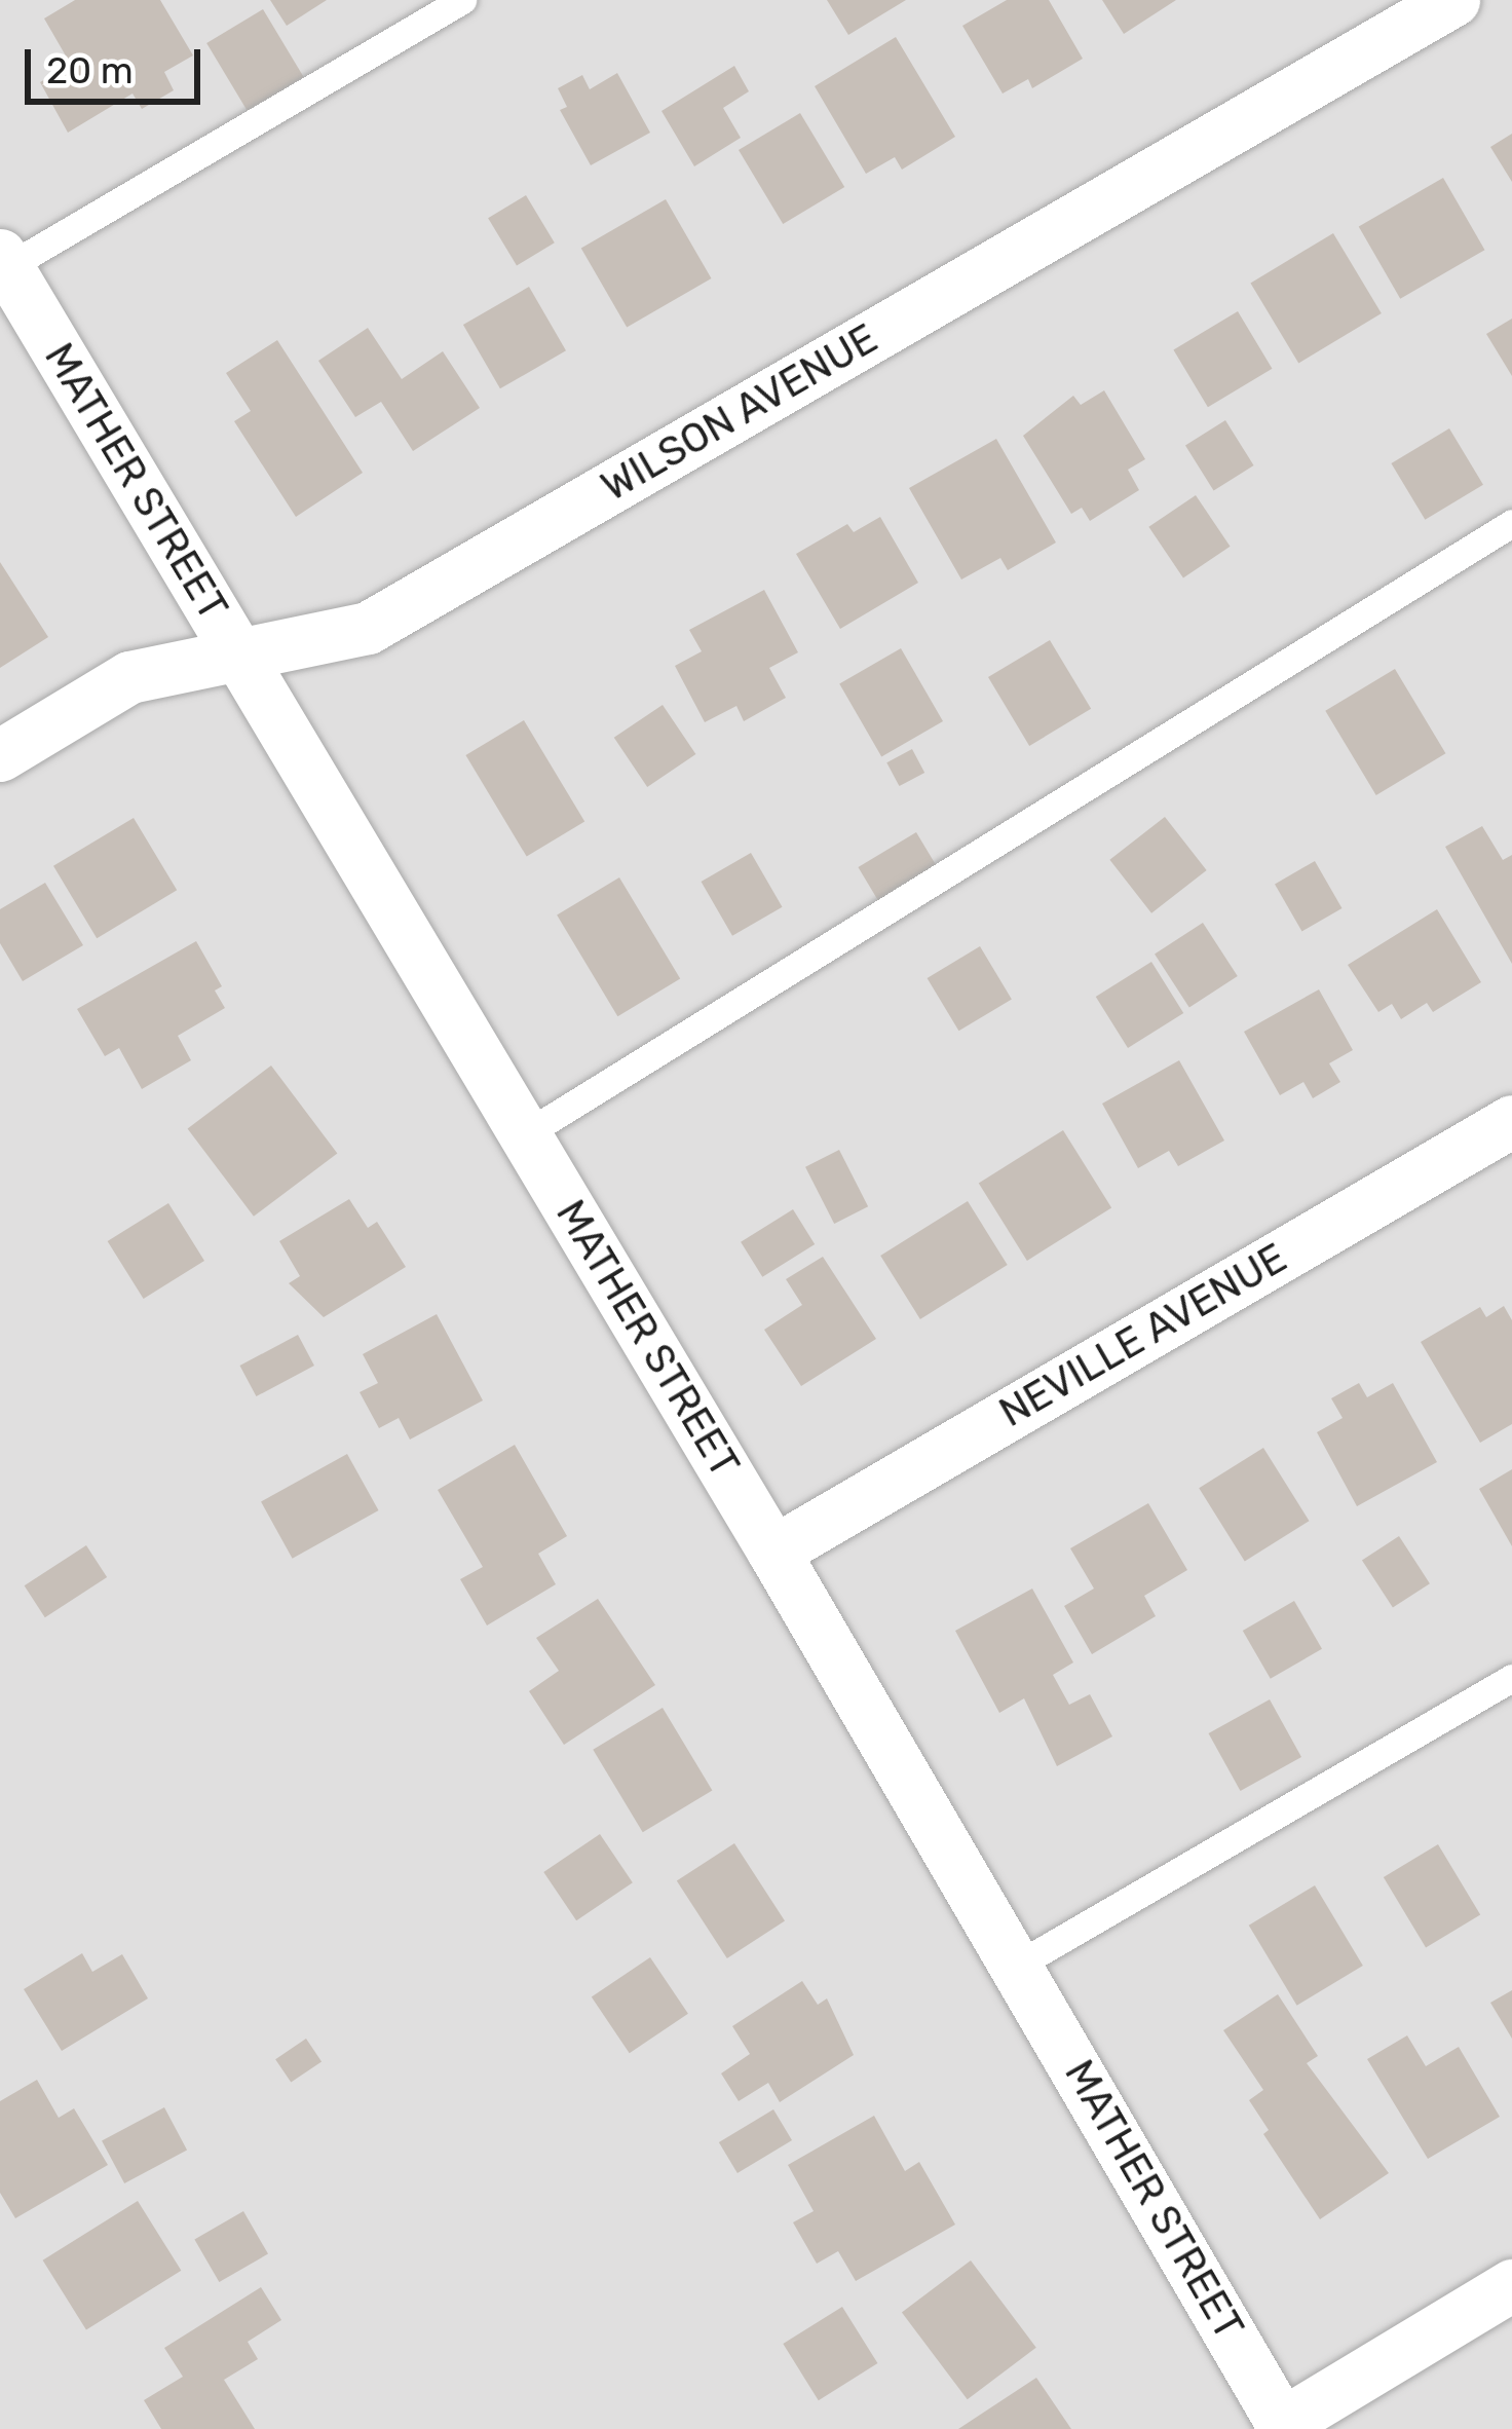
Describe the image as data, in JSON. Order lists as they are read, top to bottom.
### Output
{
  "streets": {
    "street": ["WILSON AVENUE", "MATHER STREET", "NEVILLE AVENUE"]
  },
  "crossings": [
    ["WILSON AVENUE", "MATHER STREET"],
    ["MATHER STREET", "NEVILLE AVENUE"]
  ],
  "scale_bar": "20 m"
}
